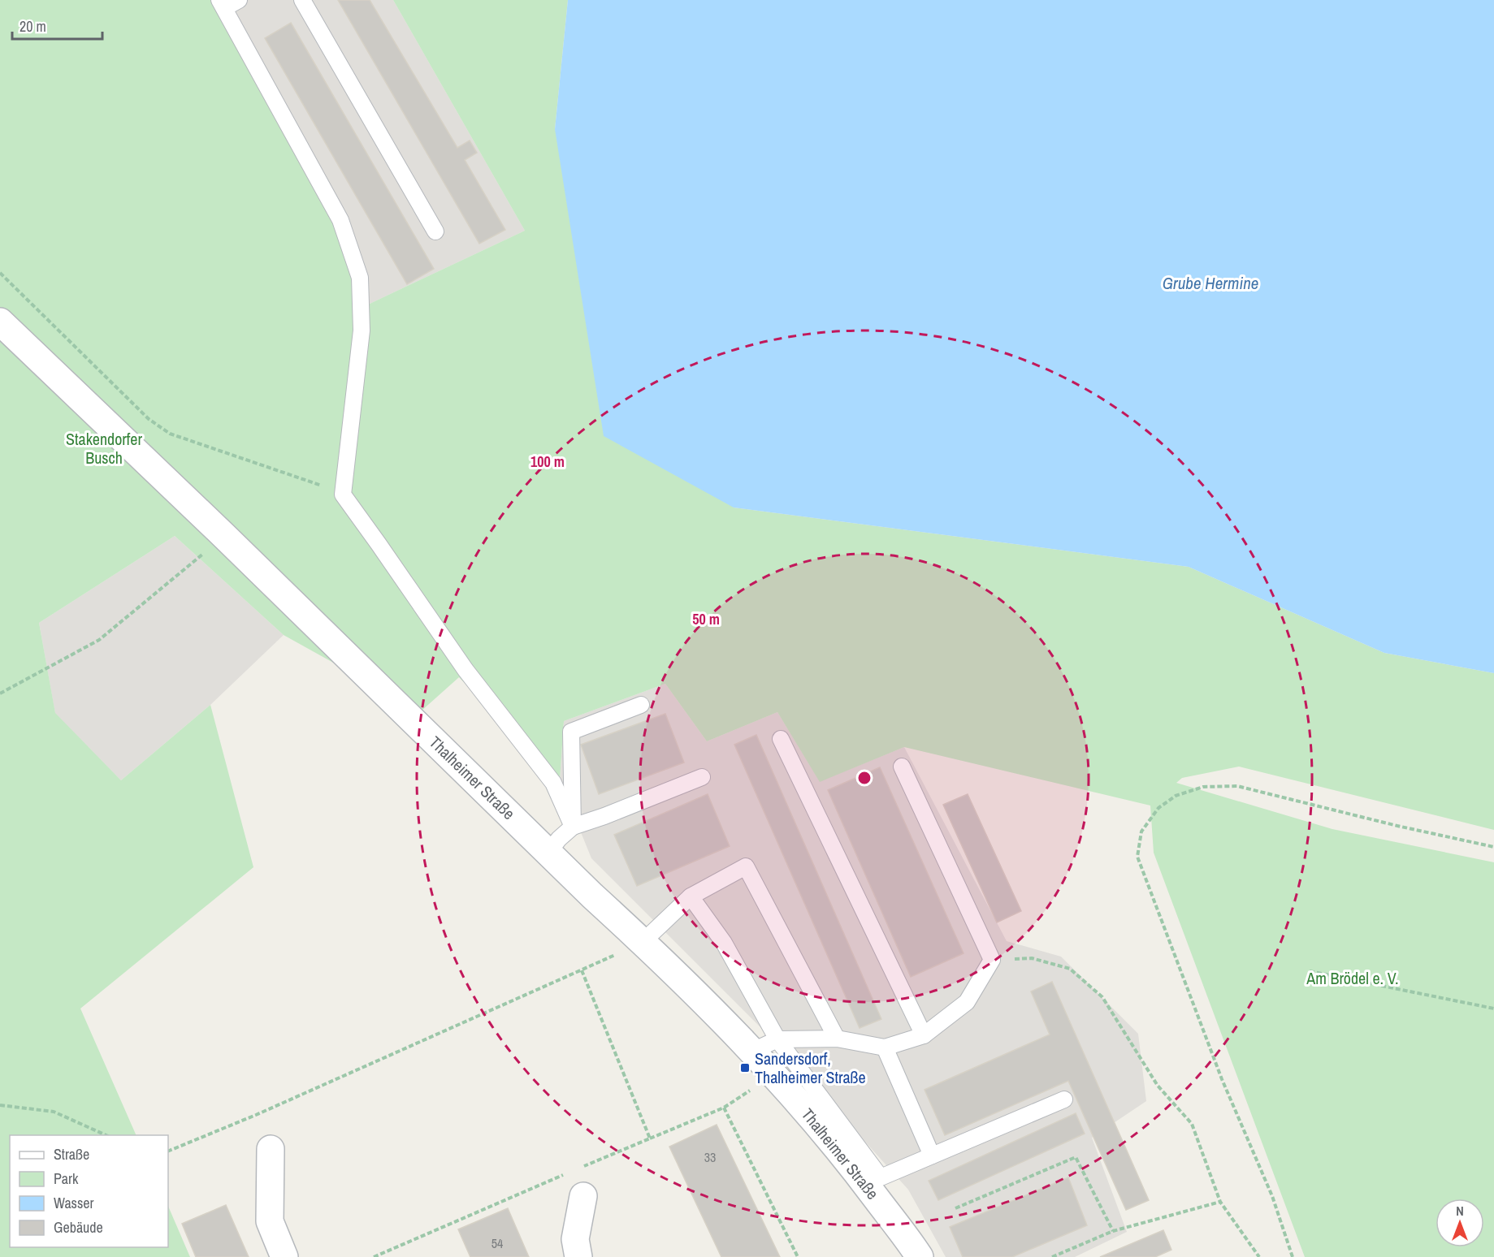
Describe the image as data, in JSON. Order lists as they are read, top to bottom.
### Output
{
  "streets": {
    "street": ["Thalheimer Straße"]
  },
  "water": ["Grube Hermine"],
  "parks": ["Stakendorfer Busch", "Am Brödel e. V."],
  "places": {
    "transit": ["Sandersdorf, Thalheimer Straße"]
  },
  "house_numbers": ["33", "54"],
  "legend": [
    "Straße",
    "Park",
    "Wasser",
    "Gebäude"
  ],
  "scale_bar": "20 m",
  "north": "top",
  "rings": ["100 m", "50 m"]
}
